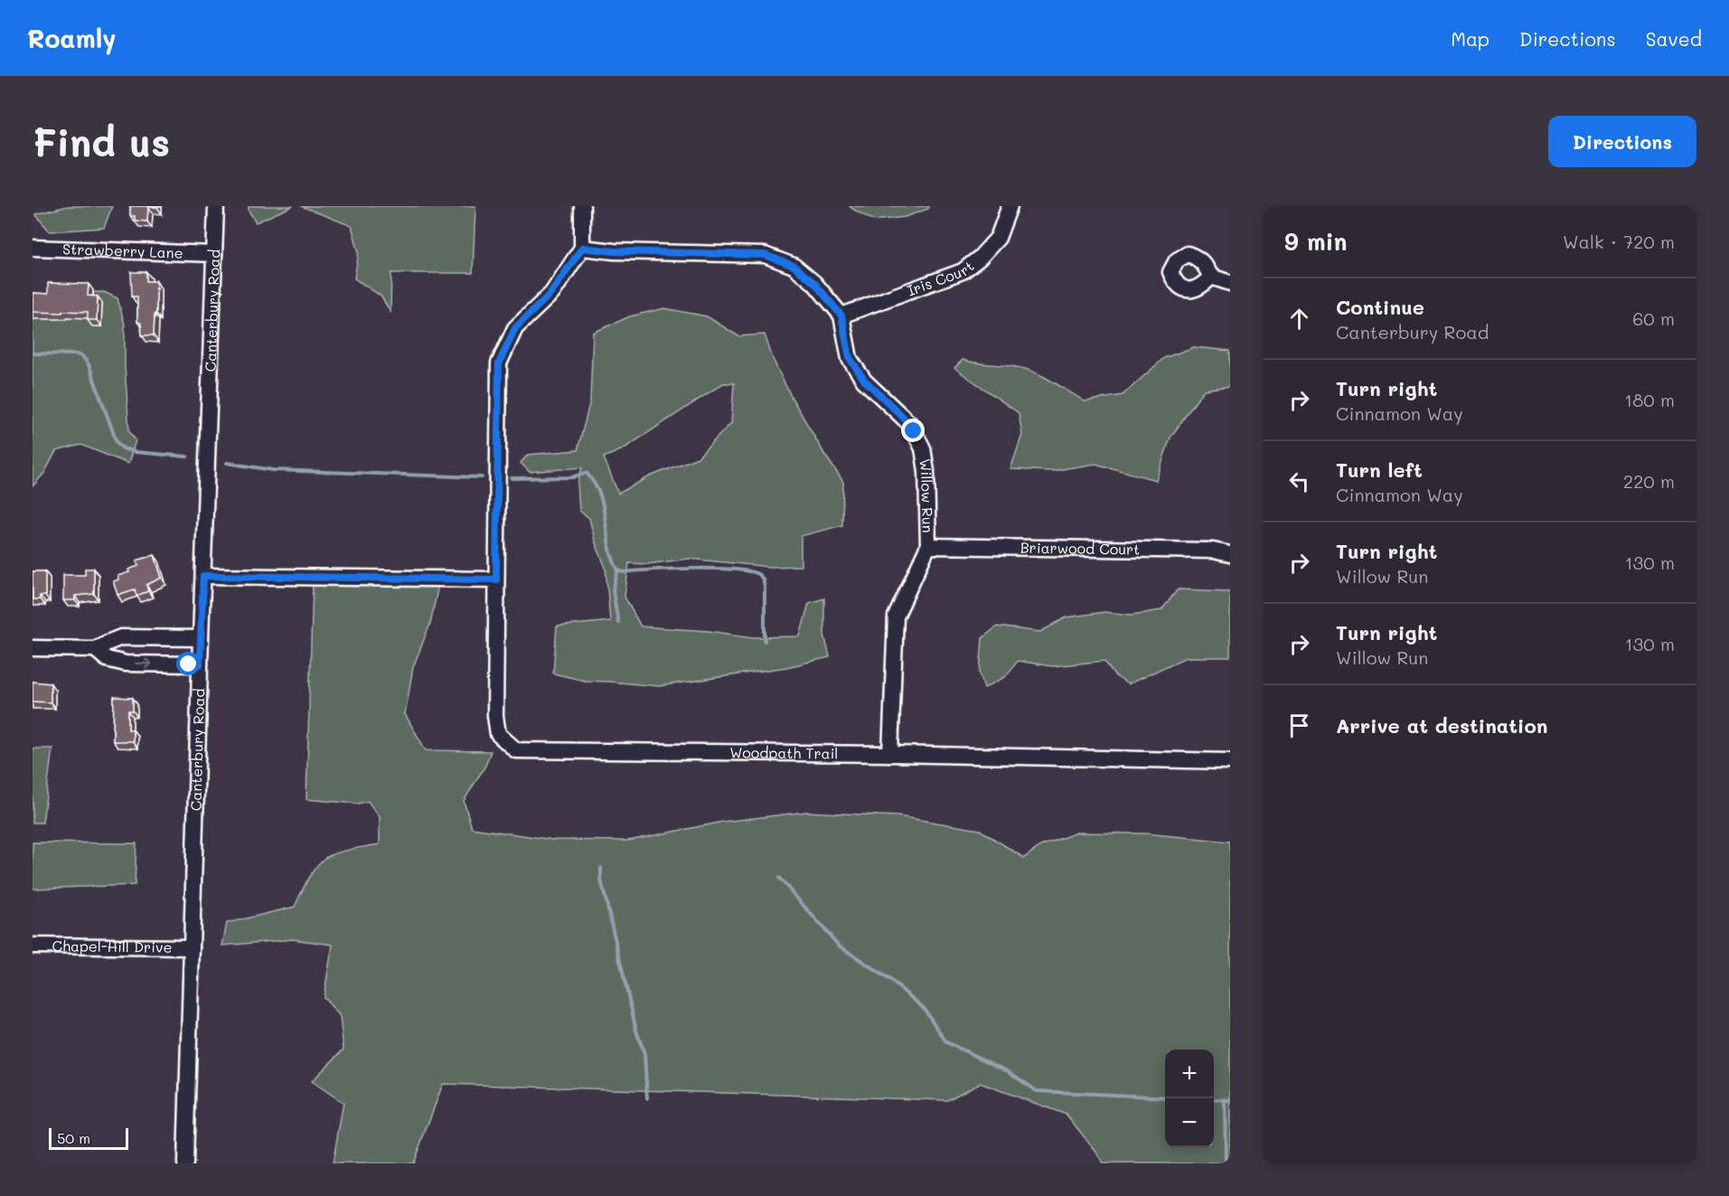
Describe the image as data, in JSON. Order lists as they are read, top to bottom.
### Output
{
  "streets": {
    "street": [
      "Strawberry Lane",
      "Iris Court",
      "Canterbury Road",
      "Willow Run",
      "Briarwood Court",
      "Woodpath Trail",
      "Chapel-Hill Drive"
    ]
  },
  "crossings": [
    ["Strawberry Lane", "Canterbury Road"],
    ["Iris Court", "Willow Run"],
    ["Canterbury Road", "Chapel-Hill Drive"],
    ["Willow Run", "Briarwood Court"],
    ["Willow Run", "Woodpath Trail"]
  ],
  "scale_bar": "50 m",
  "page": {
    "header": "Roamly",
    "nav": ["Map", "Directions", "Saved"],
    "buttons": "Directions",
    "title": "Find us",
    "heading": ["9 min", "Walk · 720 m"],
    "list": [
      ["Continue", "Canterbury Road", "60 m"],
      ["Turn right", "Cinnamon Way", "180 m"],
      ["Turn left", "Cinnamon Way", "220 m"],
      ["Turn right", "Willow Run", "130 m"],
      ["Turn right", "Willow Run", "130 m"],
      "Arrive at destination"
    ],
    "map_buttons": ["+", "−"],
    "scale": "50 m"
  }
}
